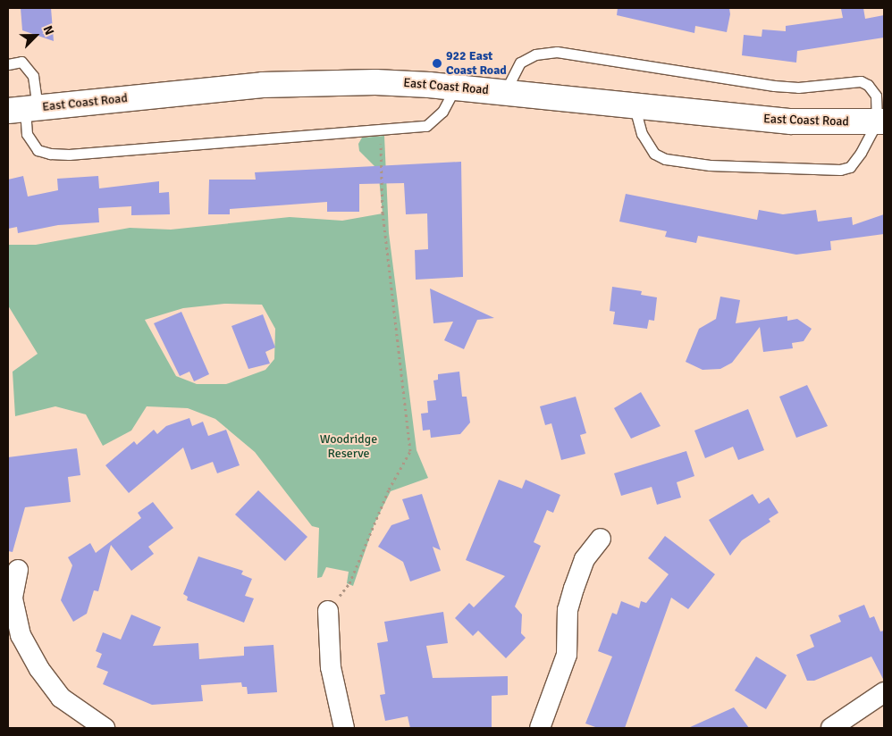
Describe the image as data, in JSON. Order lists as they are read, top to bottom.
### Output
{
  "streets": {
    "main road": ["East Coast Road"]
  },
  "parks": ["Woodridge Reserve"],
  "places": ["922 East Coast Road"],
  "north": "top right"
}
